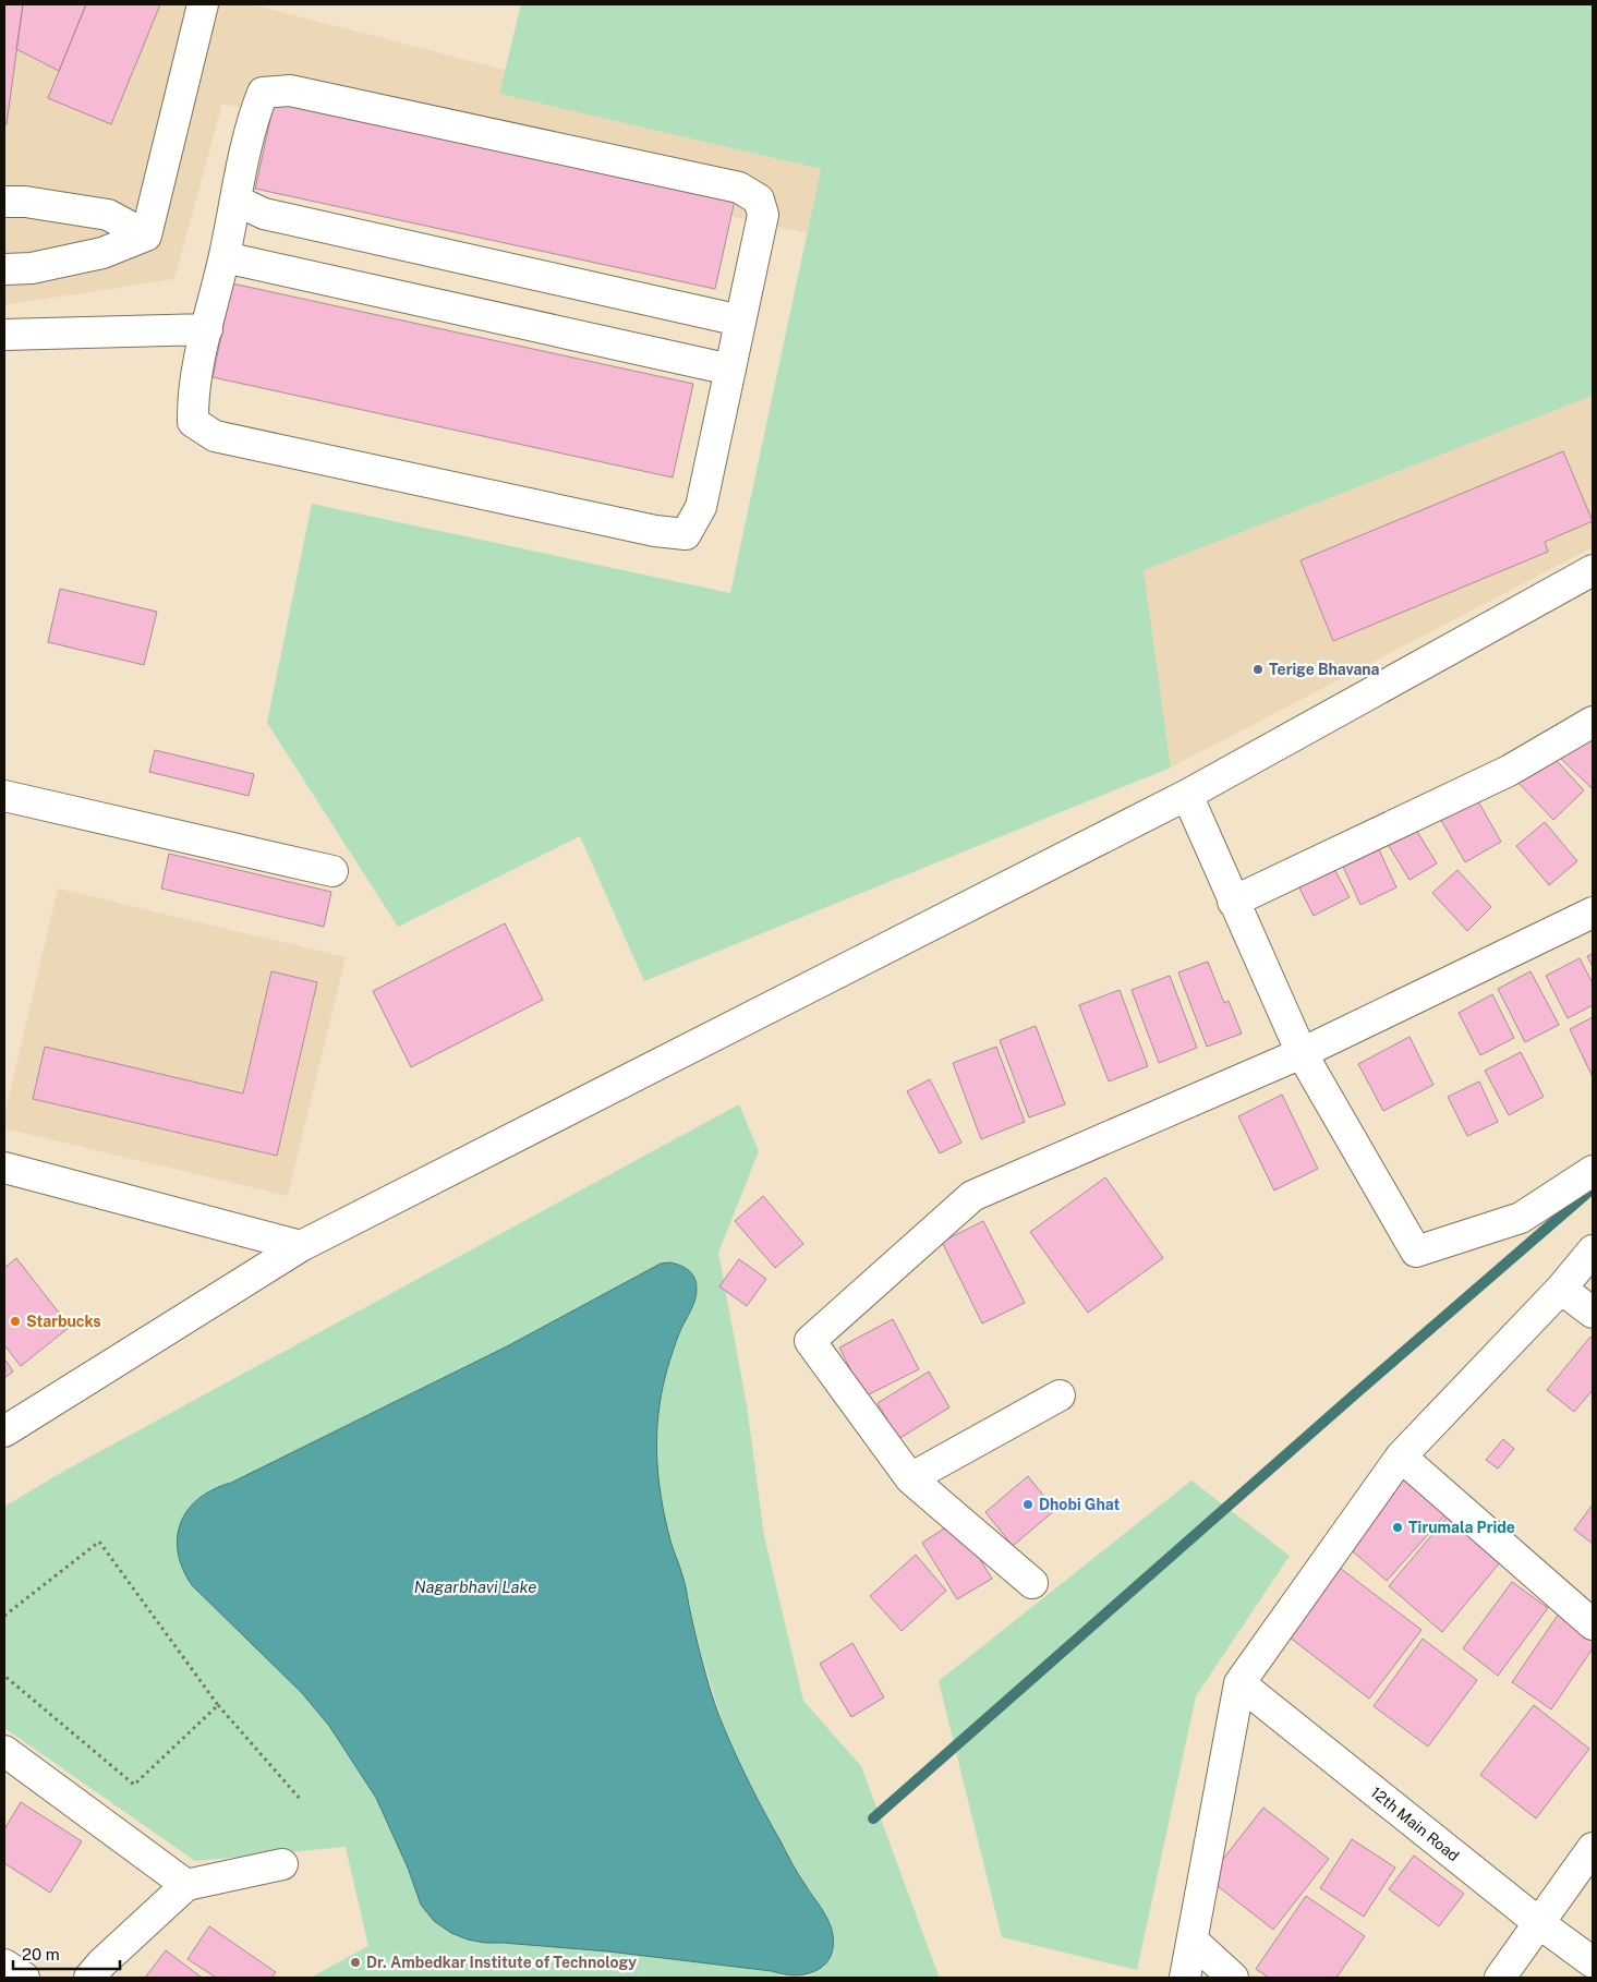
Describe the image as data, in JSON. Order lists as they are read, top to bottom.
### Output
{
  "streets": {
    "street": ["12th Main Road"]
  },
  "water": ["Nagarbhavi Lake"],
  "places": [
    "Terige Bhavana",
    "Starbucks",
    "Dhobi Ghat",
    "Tirumala Pride",
    "Dr. Ambedkar Institute of Technology"
  ],
  "scale_bar": "20 m"
}
